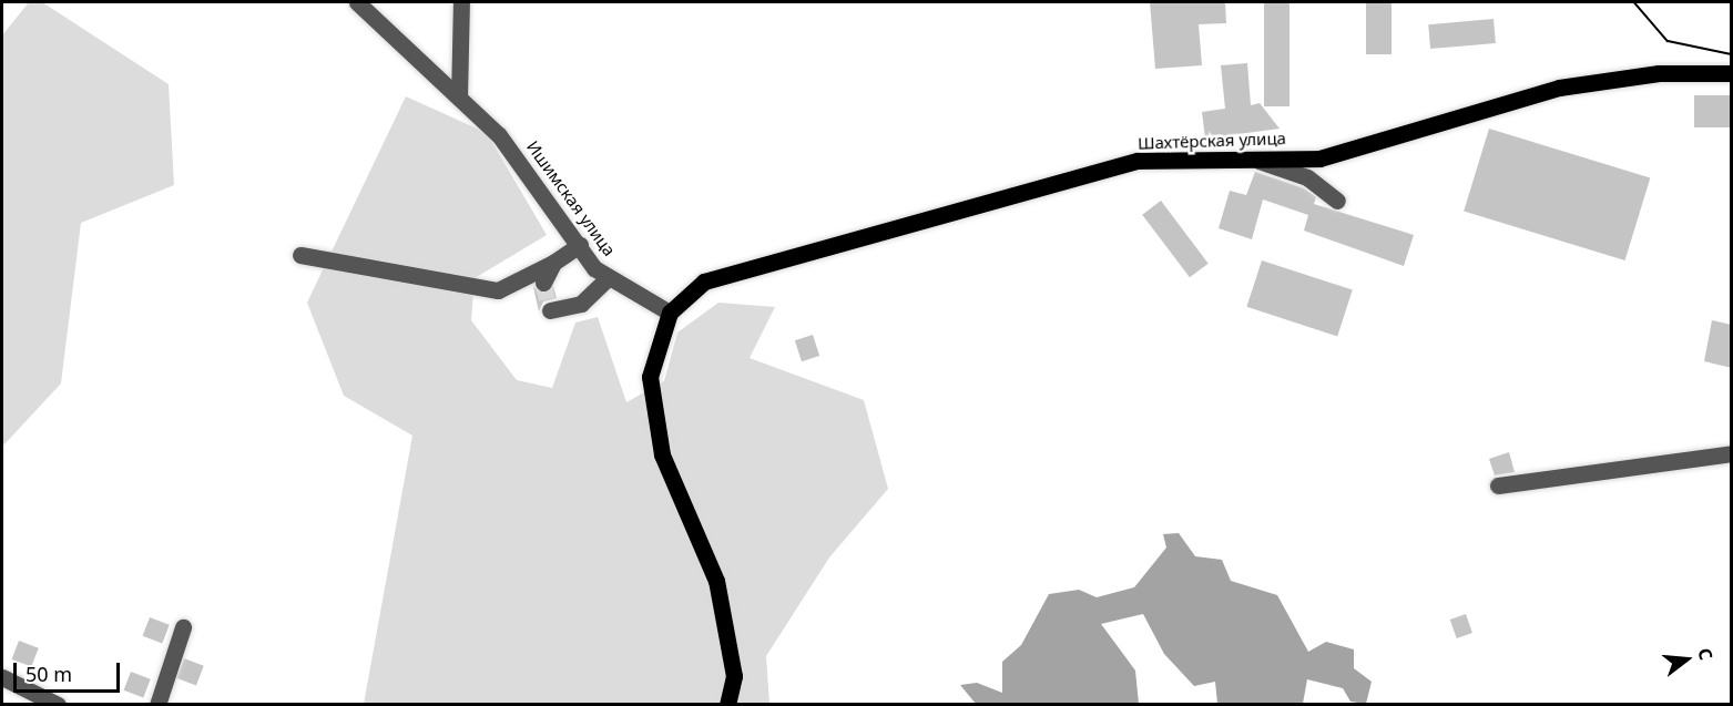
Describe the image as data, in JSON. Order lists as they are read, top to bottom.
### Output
{
  "streets": {
    "main road": ["Шахтёрская улица"],
    "street": ["Ишимская улица"]
  },
  "crossings": [
    ["Шахтёрская улица", "Ишимская улица"]
  ],
  "scale_bar": "50 m",
  "north": "right"
}
